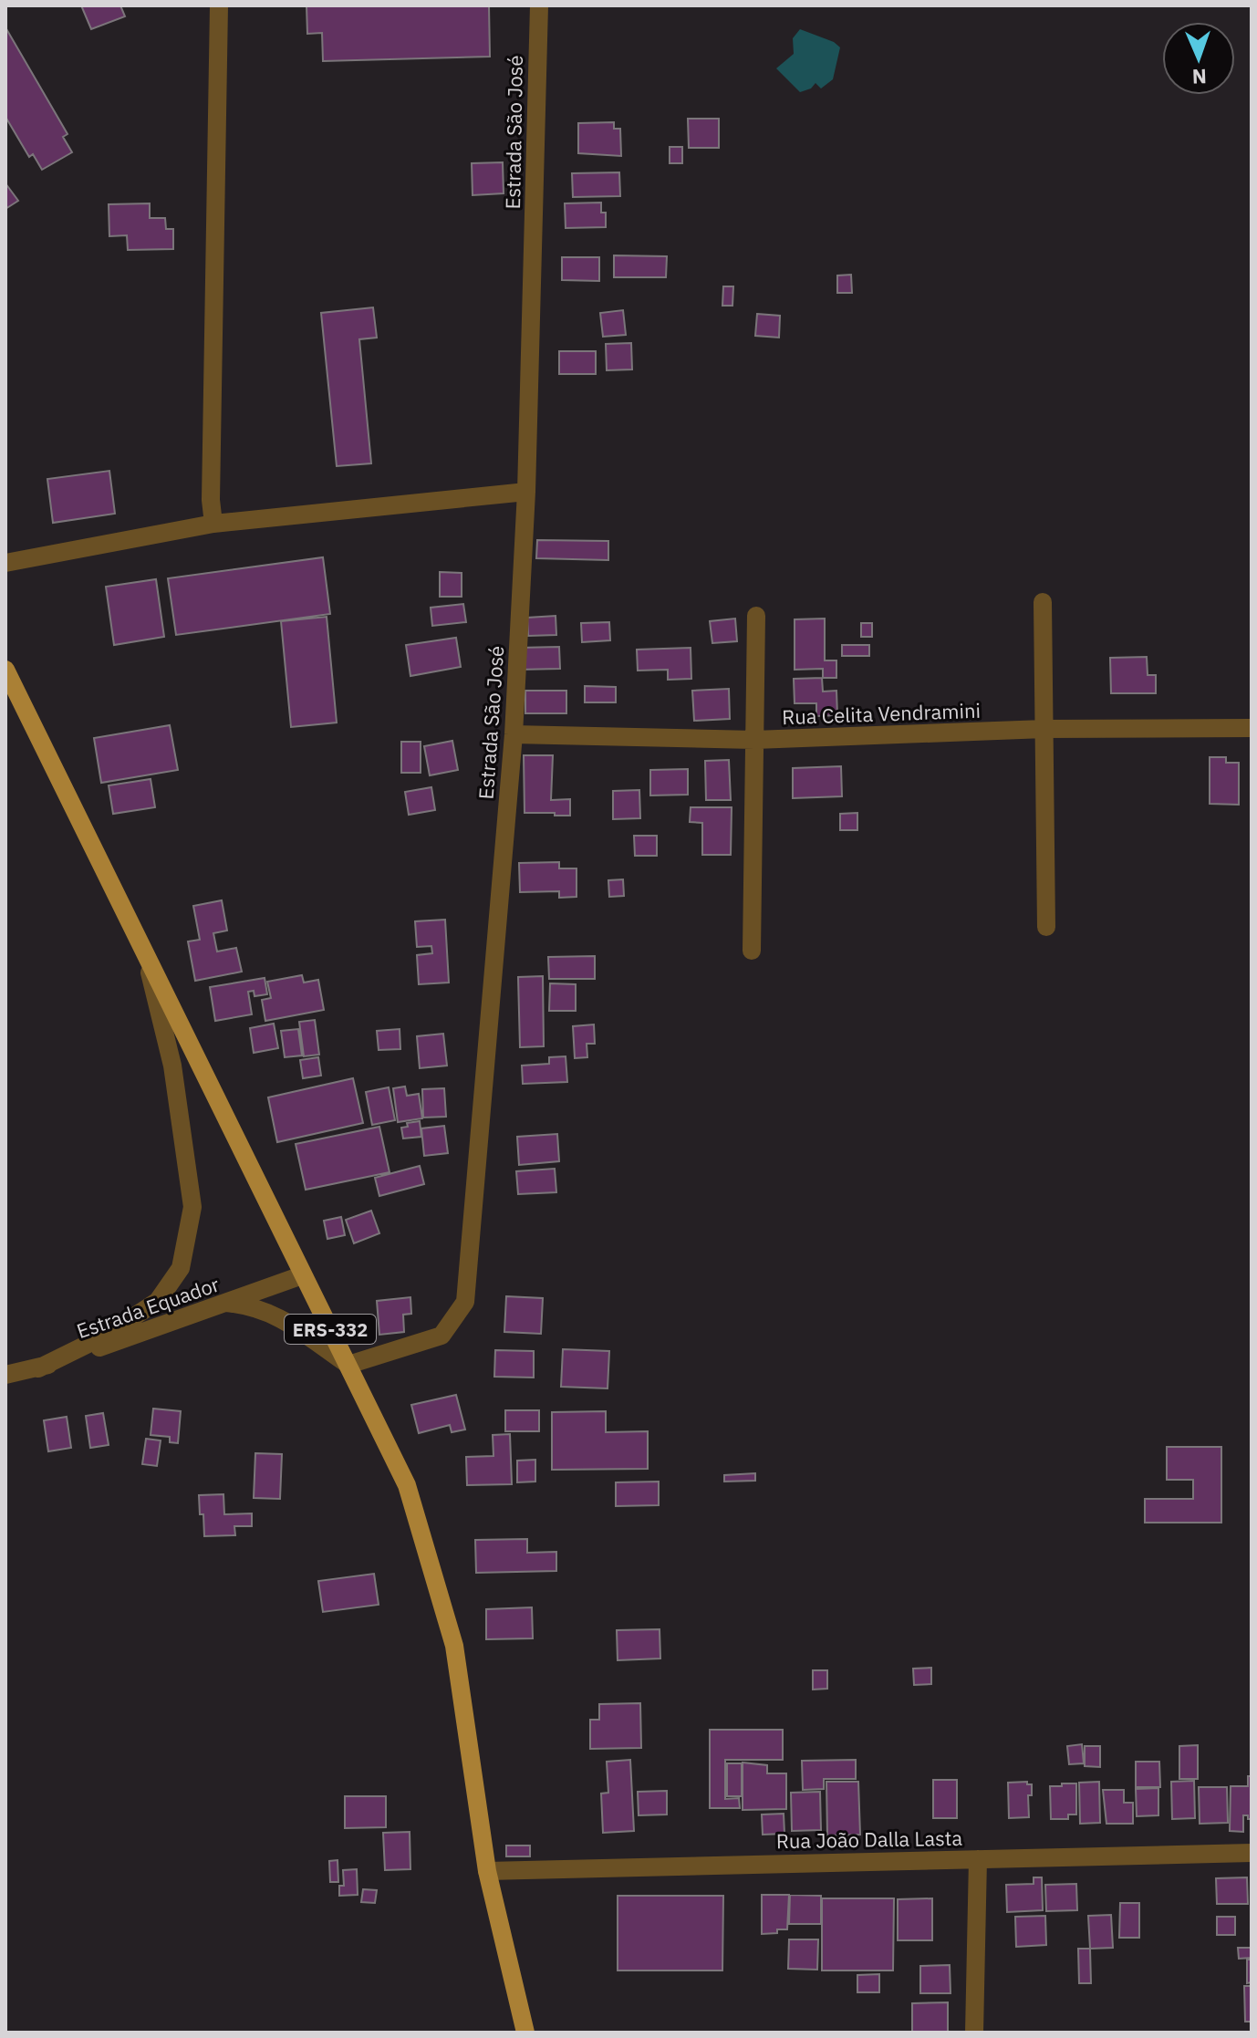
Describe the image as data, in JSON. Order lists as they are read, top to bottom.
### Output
{
  "streets": {
    "main road": ["ERS-332"],
    "street": [
      "Estrada São José",
      "Rua Celita Vendramini",
      "Estrada Equador",
      "Rua João Dalla Lasta"
    ]
  },
  "crossings": [
    ["Estrada São José", "Rua Celita Vendramini"],
    ["Estrada São José", "ERS-332"],
    ["Estrada Equador", "ERS-332"],
    ["ERS-332", "Rua João Dalla Lasta"]
  ],
  "north": "bottom"
}
